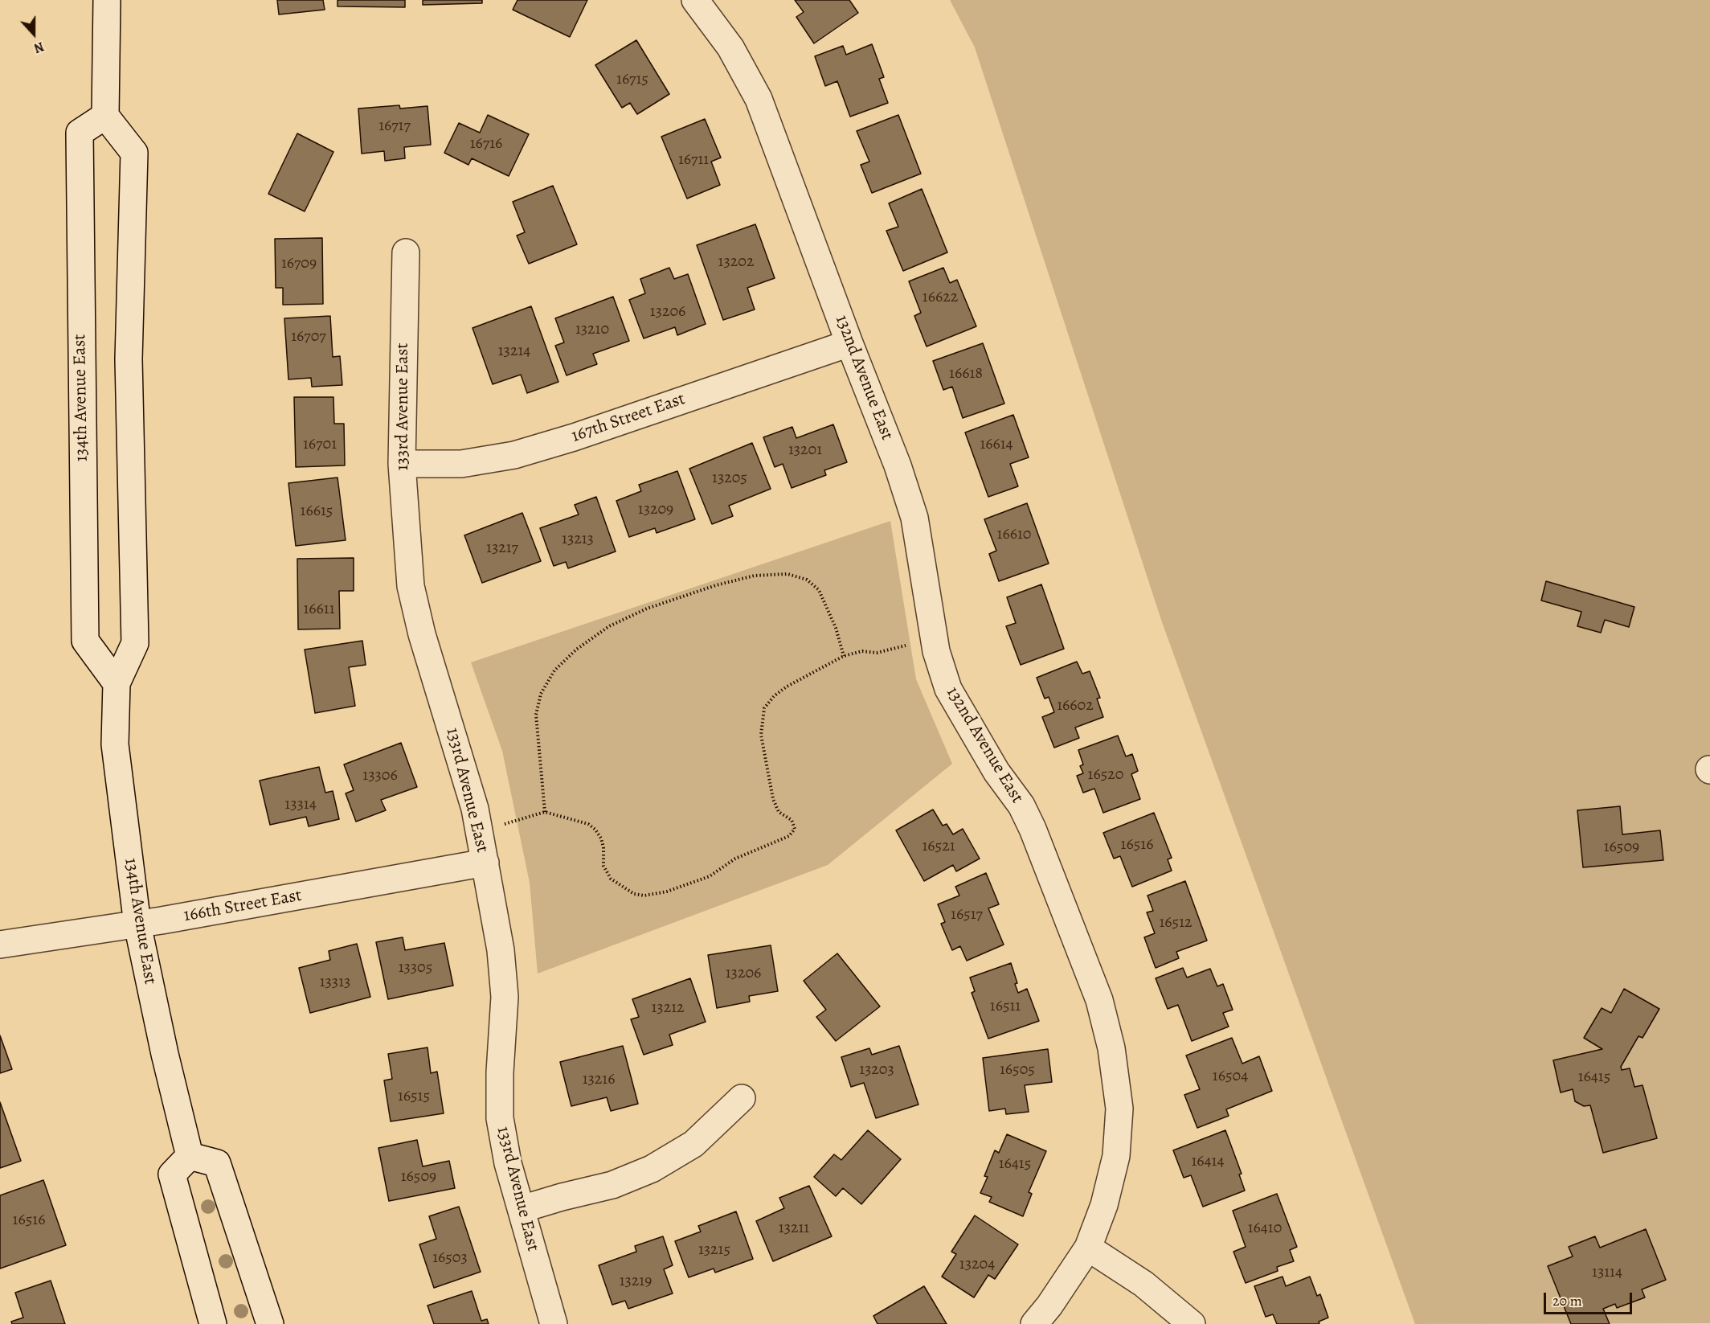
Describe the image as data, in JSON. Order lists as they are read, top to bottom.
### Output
{
  "streets": {
    "street": [
      "132nd Avenue East",
      "134th Avenue East",
      "133rd Avenue East",
      "167th Street East",
      "166th Street East"
    ]
  },
  "crossings": [
    ["132nd Avenue East", "167th Street East"],
    ["134th Avenue East", "166th Street East"],
    ["133rd Avenue East", "167th Street East"],
    ["133rd Avenue East", "166th Street East"]
  ],
  "house_numbers": [
    "16715",
    "16717",
    "16716",
    "16711",
    "13202",
    "16709",
    "16622",
    "13206",
    "13210",
    "16707",
    "13214",
    "16618",
    "16701",
    "16614",
    "13201",
    "13205",
    "13209",
    "16615",
    "16610",
    "13213",
    "13217",
    "16611",
    "16602",
    "16520",
    "13306",
    "13314",
    "16516",
    "16521",
    "16509",
    "16517",
    "16512",
    "13305",
    "13206",
    "13313",
    "16511",
    "13212",
    "13203",
    "16505",
    "16504",
    "16415",
    "13216",
    "16515",
    "16414",
    "16415",
    "16509",
    "16516",
    "13211",
    "16410",
    "13215",
    "16503",
    "13204",
    "13114",
    "13219"
  ],
  "scale_bar": "20 m",
  "north": "bottom"
}
